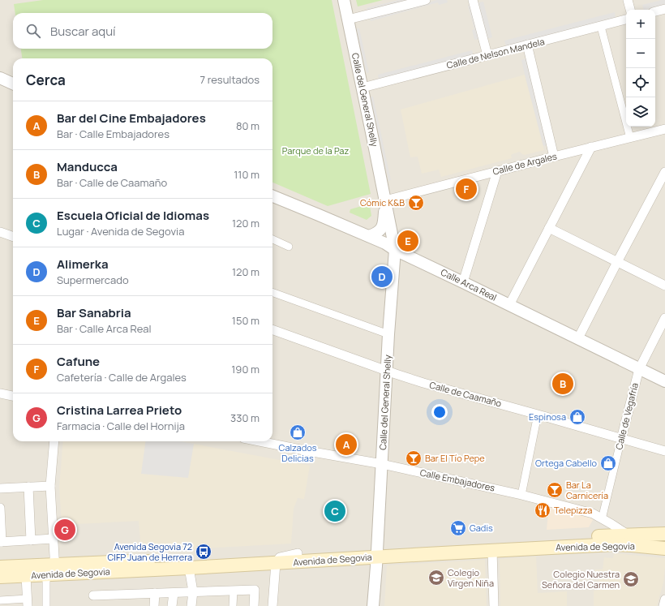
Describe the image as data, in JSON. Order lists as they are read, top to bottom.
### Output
{
  "streets": {
    "main road": ["Avenida de Segovia"],
    "street": [
      "Calle de Nelson Mandela",
      "Calle del General Shelly",
      "Calle de Argales",
      "Calle Arca Real",
      "Calle de Caamaño",
      "Calle de Vegafría",
      "Calle Embajadores"
    ]
  },
  "crossings": [
    ["Calle de Nelson Mandela", "Calle del General Shelly"],
    ["Calle del General Shelly", "Calle de Argales"],
    ["Calle del General Shelly", "Calle Arca Real"],
    ["Calle del General Shelly", "Calle de Caamaño"],
    ["Calle del General Shelly", "Calle Embajadores"],
    ["Calle del General Shelly", "Avenida de Segovia"],
    ["Calle Arca Real", "Calle de Vegafría"],
    ["Calle de Caamaño", "Calle de Vegafría"],
    ["Calle de Vegafría", "Calle Embajadores"],
    ["Calle Embajadores", "Avenida de Segovia"]
  ],
  "parks": ["Parque de la Paz"],
  "places": {
    "bar": ["Cómic K&B", "Bar El Tío Pepe", "Bar La Carnicería"],
    "shop": ["Espinosa", "Calzados Delicias", "Ortega Cabello"],
    "restaurant": ["Telepizza"],
    "supermarket": ["Gadis"],
    "bus stop": ["Avenida Segovia 72 CIFP Juan de Herrera"],
    "school or university": ["Colegio Virgen Niña", "Colegio Nuestra Señora del Carmen"]
  },
  "page": {
    "map_buttons": ["+", "−"],
    "search": "Buscar aquí",
    "heading": ["Cerca", "7 resultados"],
    "list": [
      {
        "mark": "A",
        "name": "Bar del Cine Embajadores",
        "note": "Bar · Calle Embajadores",
        "value": "80 m"
      },
      {
        "mark": "B",
        "name": "Manducca",
        "note": "Bar · Calle de Caamaño",
        "value": "110 m"
      },
      {
        "mark": "C",
        "name": "Escuela Oficial de Idiomas",
        "note": "Lugar · Avenida de Segovia",
        "value": "120 m"
      },
      {
        "mark": "D",
        "name": "Alimerka",
        "note": "Supermercado",
        "value": "120 m"
      },
      {
        "mark": "E",
        "name": "Bar Sanabria",
        "note": "Bar · Calle Arca Real",
        "value": "150 m"
      },
      {
        "mark": "F",
        "name": "Cafune",
        "note": "Cafetería · Calle de Argales",
        "value": "190 m"
      },
      {
        "mark": "G",
        "name": "Cristina Larrea Prieto",
        "note": "Farmacia · Calle del Hornija",
        "value": "330 m"
      }
    ],
    "pins": [
      "F",
      "E",
      "D",
      "B",
      "A",
      "C",
      "G"
    ]
  }
}
